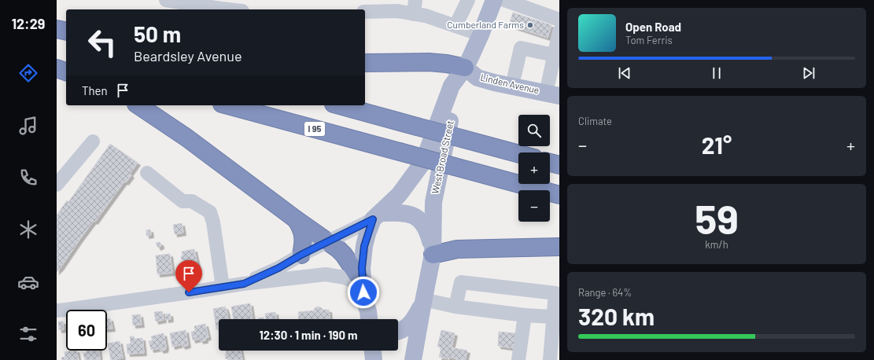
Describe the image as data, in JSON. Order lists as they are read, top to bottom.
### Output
{
  "streets": {
    "highway": ["I 95"],
    "main road": ["Linden Avenue", "West Broad Street"]
  },
  "crossings": [
    ["Linden Avenue", "West Broad Street"]
  ],
  "places": ["Cumberland Farms"],
  "page": {
    "tabs": "12:29",
    "turn": ["50 m", "Beardsley Avenue"],
    "song": ["Open Road", "Tom Ferris"],
    "then": "Then",
    "tile": [
      "Climate",
      ["59", "km/h"],
      ["Range · 64%", "320 km"]
    ],
    "map_buttons": ["+", "−"],
    "heat": ["−", "21°", "+"],
    "limit": "60",
    "trip": "12:30 · 1 min · 190 m"
  }
}
